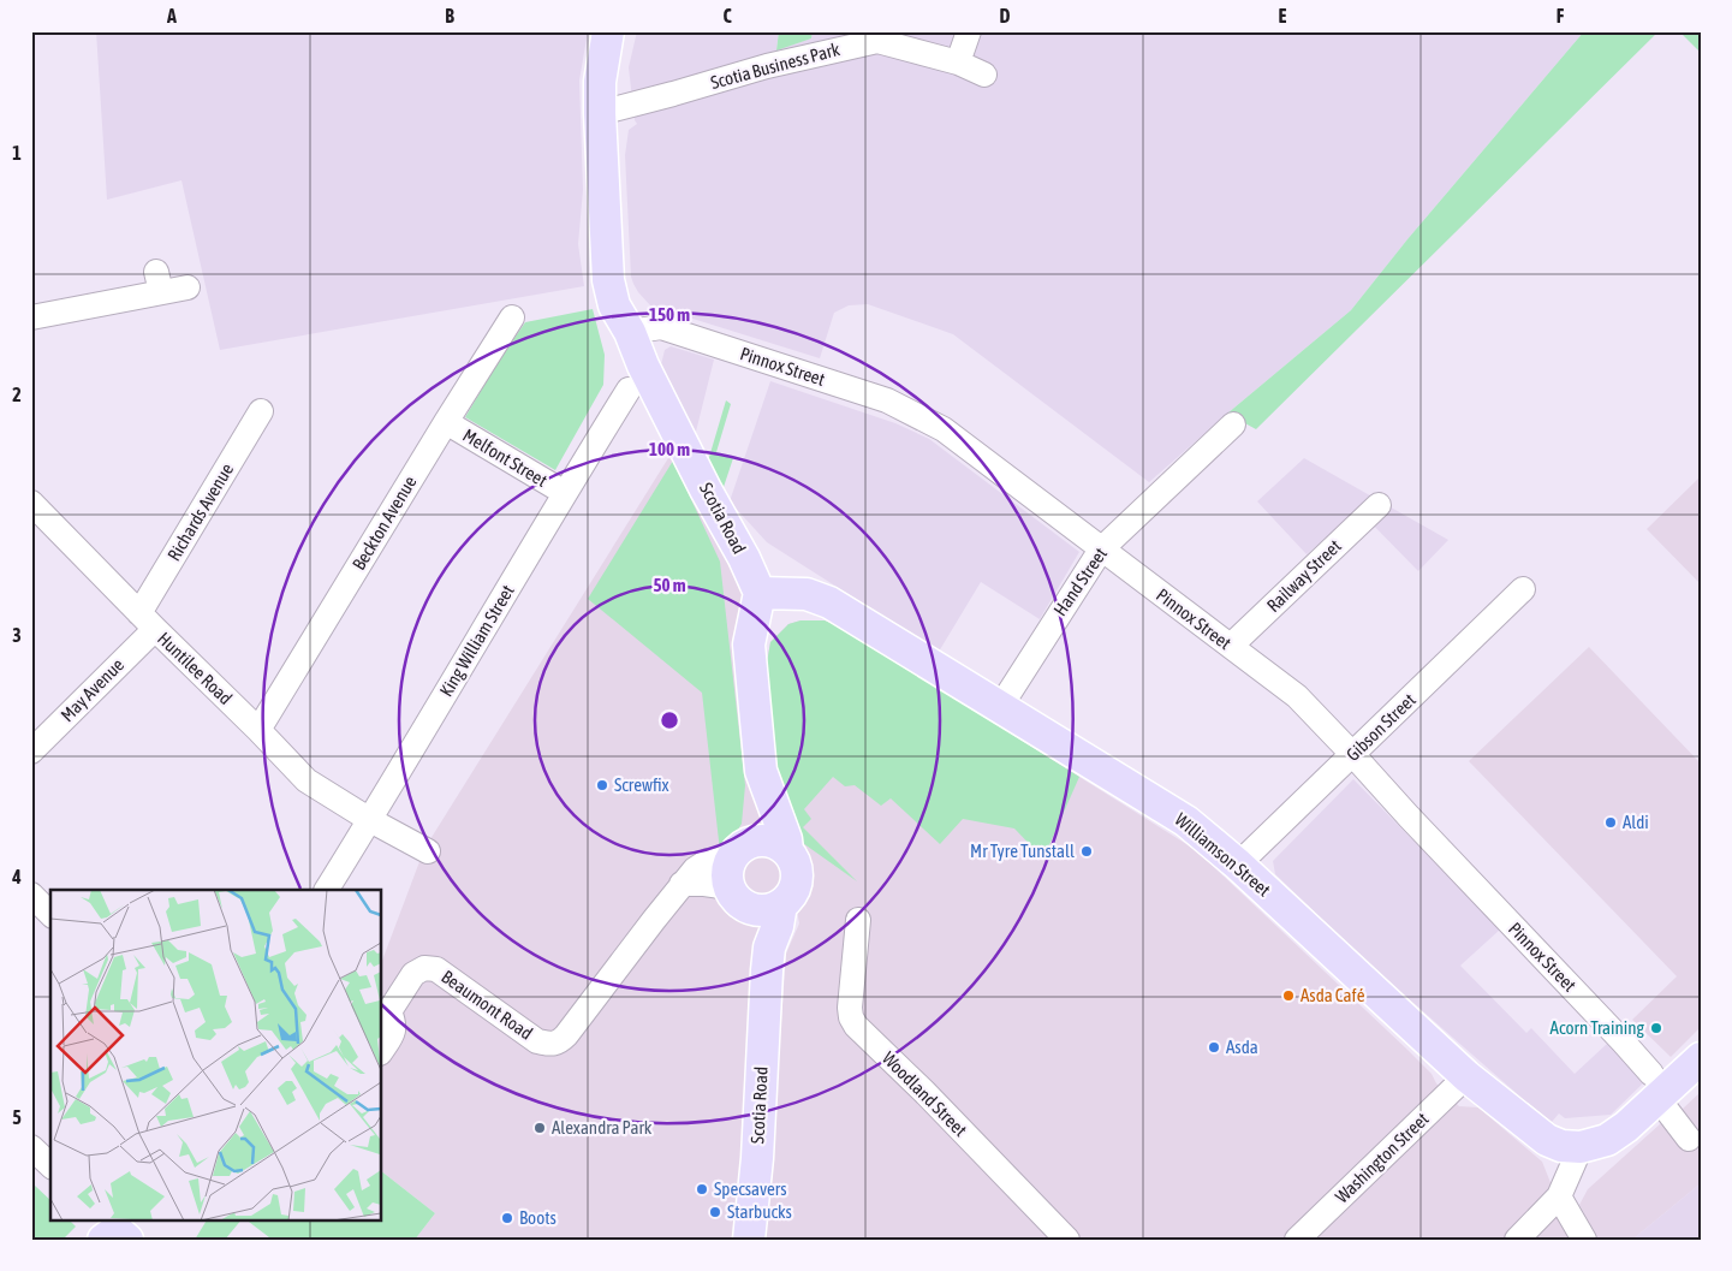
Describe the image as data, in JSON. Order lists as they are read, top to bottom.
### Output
{
  "streets": {
    "main road": ["Scotia Road", "Williamson Street"],
    "street": [
      "Scotia Business Park",
      "Pinnox Street",
      "Melfont Street",
      "Richards Avenue",
      "Beckton Avenue",
      "Railway Street",
      "Hand Street",
      "King William Street",
      "Huntilee Road",
      "May Avenue",
      "Gibson Street",
      "Beaumont Road",
      "Woodland Street",
      "Washington Street"
    ]
  },
  "crossings": [
    ["Scotia Business Park", "Scotia Road"],
    ["Pinnox Street", "Scotia Road"],
    ["Pinnox Street", "Railway Street"],
    ["Pinnox Street", "Hand Street"],
    ["Pinnox Street", "Gibson Street"],
    ["Melfont Street", "Beckton Avenue"],
    ["Melfont Street", "King William Street"],
    ["Richards Avenue", "Huntilee Road"],
    ["Richards Avenue", "May Avenue"],
    ["Scotia Road", "Williamson Street"],
    ["Scotia Road", "Beaumont Road"],
    ["Beckton Avenue", "Huntilee Road"],
    ["Hand Street", "Williamson Street"],
    ["King William Street", "Huntilee Road"],
    ["Huntilee Road", "May Avenue"],
    ["Gibson Street", "Williamson Street"],
    ["Williamson Street", "Washington Street"]
  ],
  "places": [
    "Screwfix",
    "Aldi",
    "Mr Tyre Tunstall",
    "Asda Café",
    "Acorn Training",
    "Asda",
    "Alexandra Park",
    "Specsavers",
    "Starbucks",
    "Boots"
  ],
  "grid": {
    "columns": [
      "A",
      "B",
      "C",
      "D",
      "E",
      "F"
    ],
    "rows": [
      "1",
      "2",
      "3",
      "4",
      "5"
    ]
  },
  "rings": ["150 m", "100 m", "50 m"]
}
